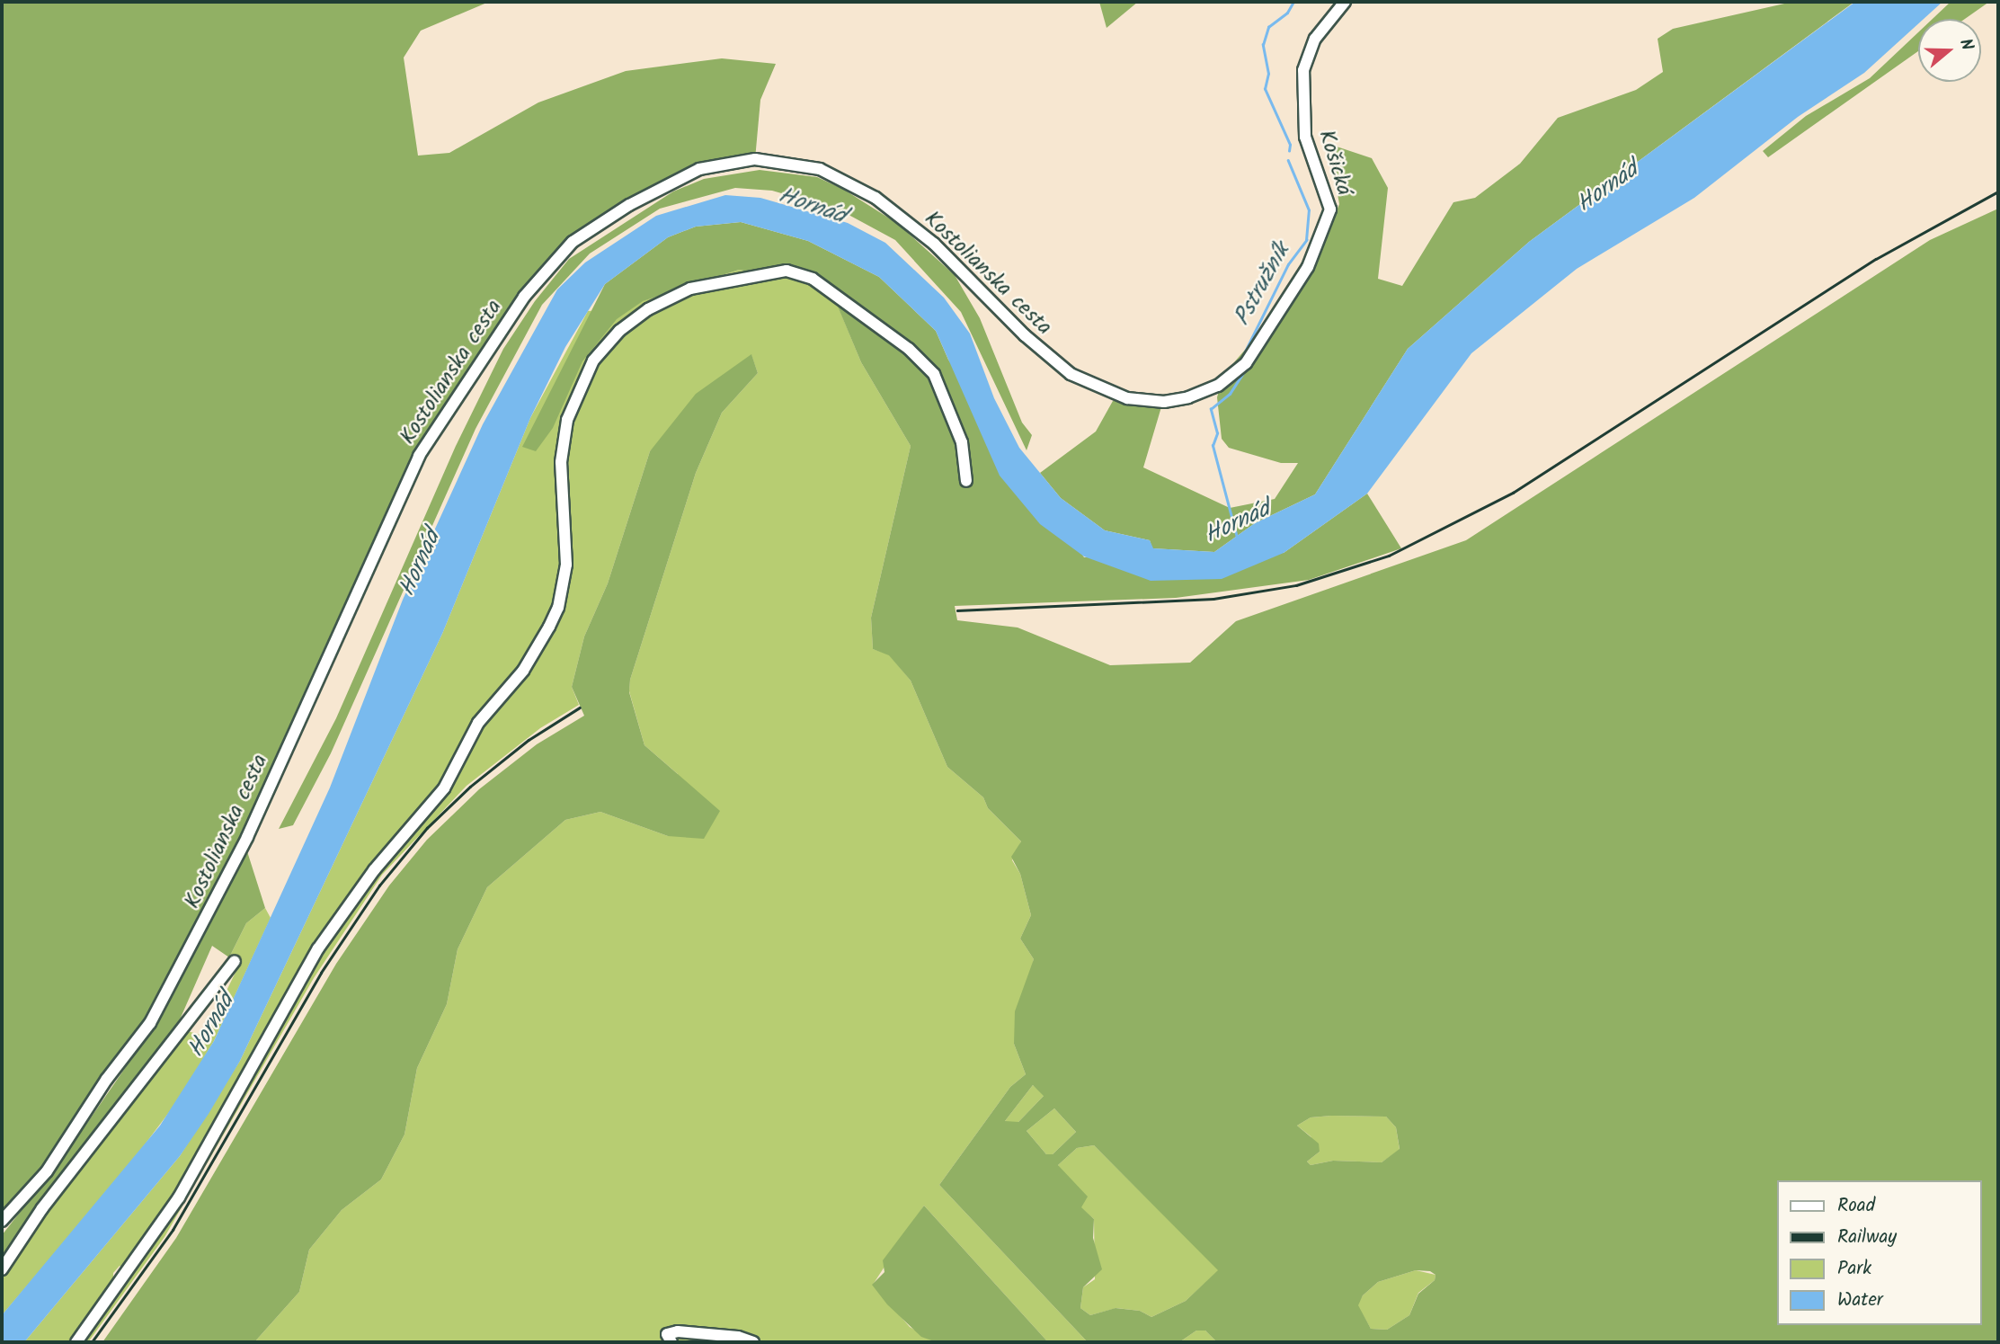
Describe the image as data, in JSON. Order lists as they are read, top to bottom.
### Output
{
  "streets": {
    "street": ["Košická", "Kostolianska cesta"]
  },
  "crossings": [
    ["Košická", "Kostolianska cesta"]
  ],
  "water": ["Hornád", "Pstružník"],
  "legend": [
    "Road",
    "Railway",
    "Park",
    "Water"
  ],
  "north": "right"
}
